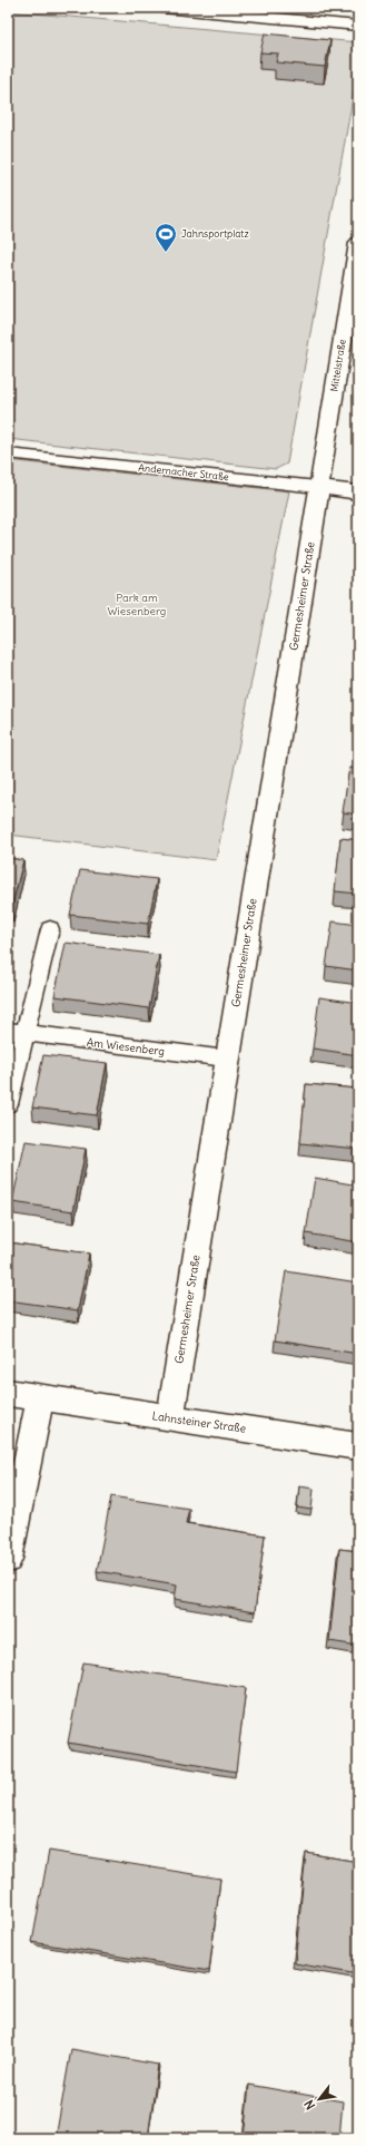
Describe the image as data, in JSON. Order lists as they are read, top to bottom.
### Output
{
  "streets": {
    "street": [
      "Mittelstraße",
      "Andernacher Straße",
      "Germesheimer Straße",
      "Lahnsteiner Straße"
    ],
    "lane": ["Am Wiesenberg"]
  },
  "crossings": [
    ["Mittelstraße", "Andernacher Straße"],
    ["Mittelstraße", "Germesheimer Straße"],
    ["Andernacher Straße", "Germesheimer Straße"],
    ["Germesheimer Straße", "Am Wiesenberg"],
    ["Germesheimer Straße", "Lahnsteiner Straße"]
  ],
  "parks": ["Park am Wiesenberg"],
  "places": {
    "sports": ["Jahnsportplatz"]
  },
  "north": "bottom left"
}
